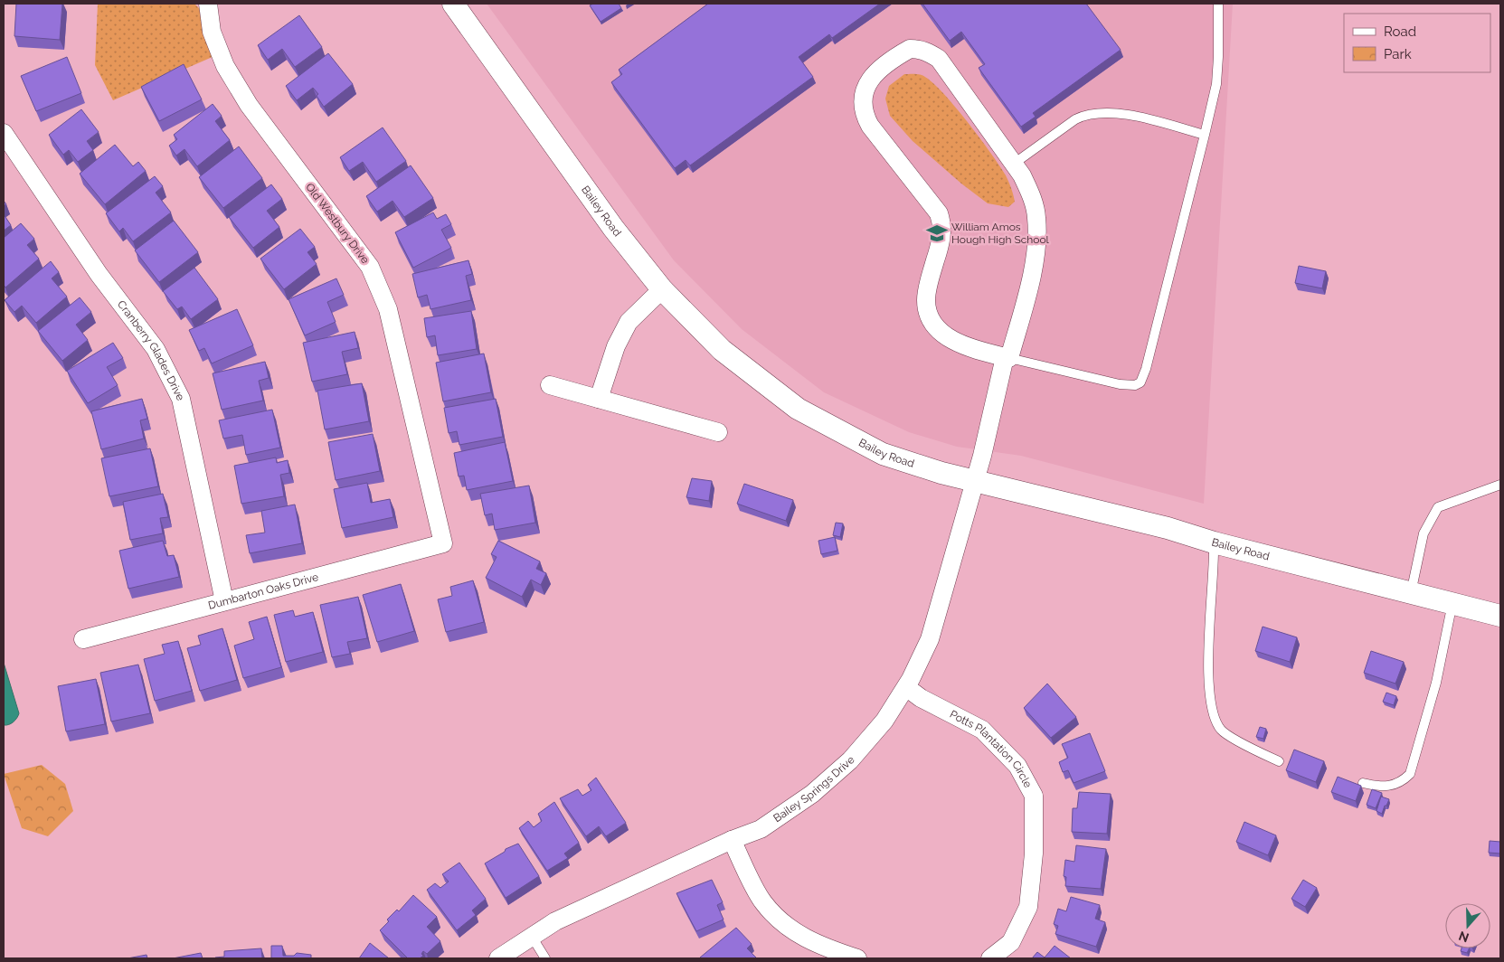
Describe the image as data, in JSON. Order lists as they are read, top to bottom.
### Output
{
  "streets": {
    "street": [
      "Bailey Road",
      "Old Westbury Drive",
      "Cranberry Glades Drive",
      "Dumbarton Oaks Drive",
      "Potts Plantation Circle",
      "Bailey Springs Drive"
    ]
  },
  "crossings": [
    ["Bailey Road", "Bailey Springs Drive"],
    ["Old Westbury Drive", "Dumbarton Oaks Drive"],
    ["Cranberry Glades Drive", "Dumbarton Oaks Drive"],
    ["Potts Plantation Circle", "Bailey Springs Drive"]
  ],
  "places": {
    "school or university": ["William Amos Hough High School"]
  },
  "legend": ["Road", "Park"],
  "north": "bottom"
}
